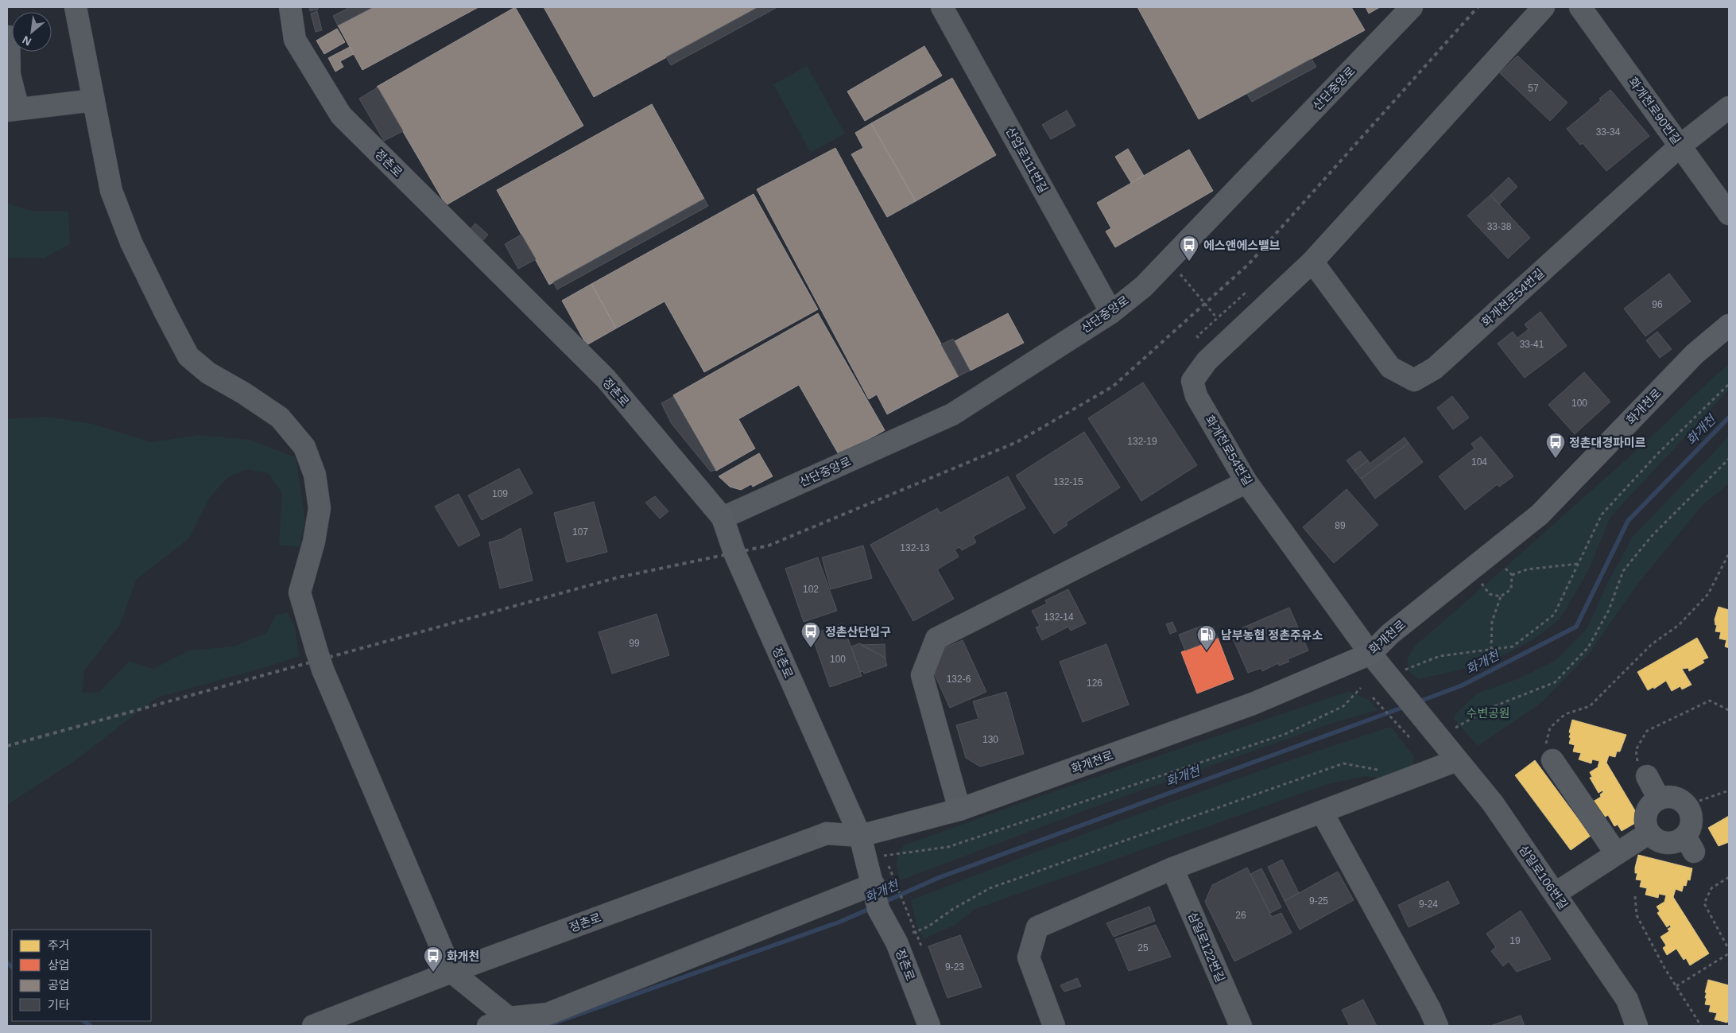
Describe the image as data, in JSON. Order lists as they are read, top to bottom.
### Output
{
  "streets": {
    "main road": ["정촌로", "화개천로"],
    "street": [
      "산단중앙로",
      "화개천로90번길",
      "산업로111번길",
      "화개천로54번길",
      "삼일로106번길",
      "삼일로122번길"
    ]
  },
  "crossings": [
    ["산단중앙로", "산업로111번길"],
    ["산단중앙로", "정촌로"],
    ["화개천로90번길", "화개천로54번길"],
    ["정촌로", "화개천로"],
    ["화개천로54번길", "화개천로"],
    ["화개천로54번길", "삼일로106번길"]
  ],
  "water": ["화개천"],
  "parks": ["수변공원"],
  "places": {
    "bus stop": [
      "에스앤에스밸브",
      "정촌대경파미르",
      "정촌산단입구",
      "화개천"
    ],
    "fuel station": ["남부농협 정촌주유소"]
  },
  "house_numbers": [
    "57",
    "33-34",
    "33-38",
    "96",
    "33-41",
    "100",
    "132-19",
    "104",
    "132-15",
    "109",
    "89",
    "107",
    "132-13",
    "102",
    "132-14",
    "99",
    "100",
    "132-6",
    "126",
    "130",
    "9-25",
    "9-24",
    "26",
    "19",
    "25",
    "9-23"
  ],
  "legend": [
    "주거",
    "상업",
    "공업",
    "기타"
  ],
  "north": "bottom left"
}
